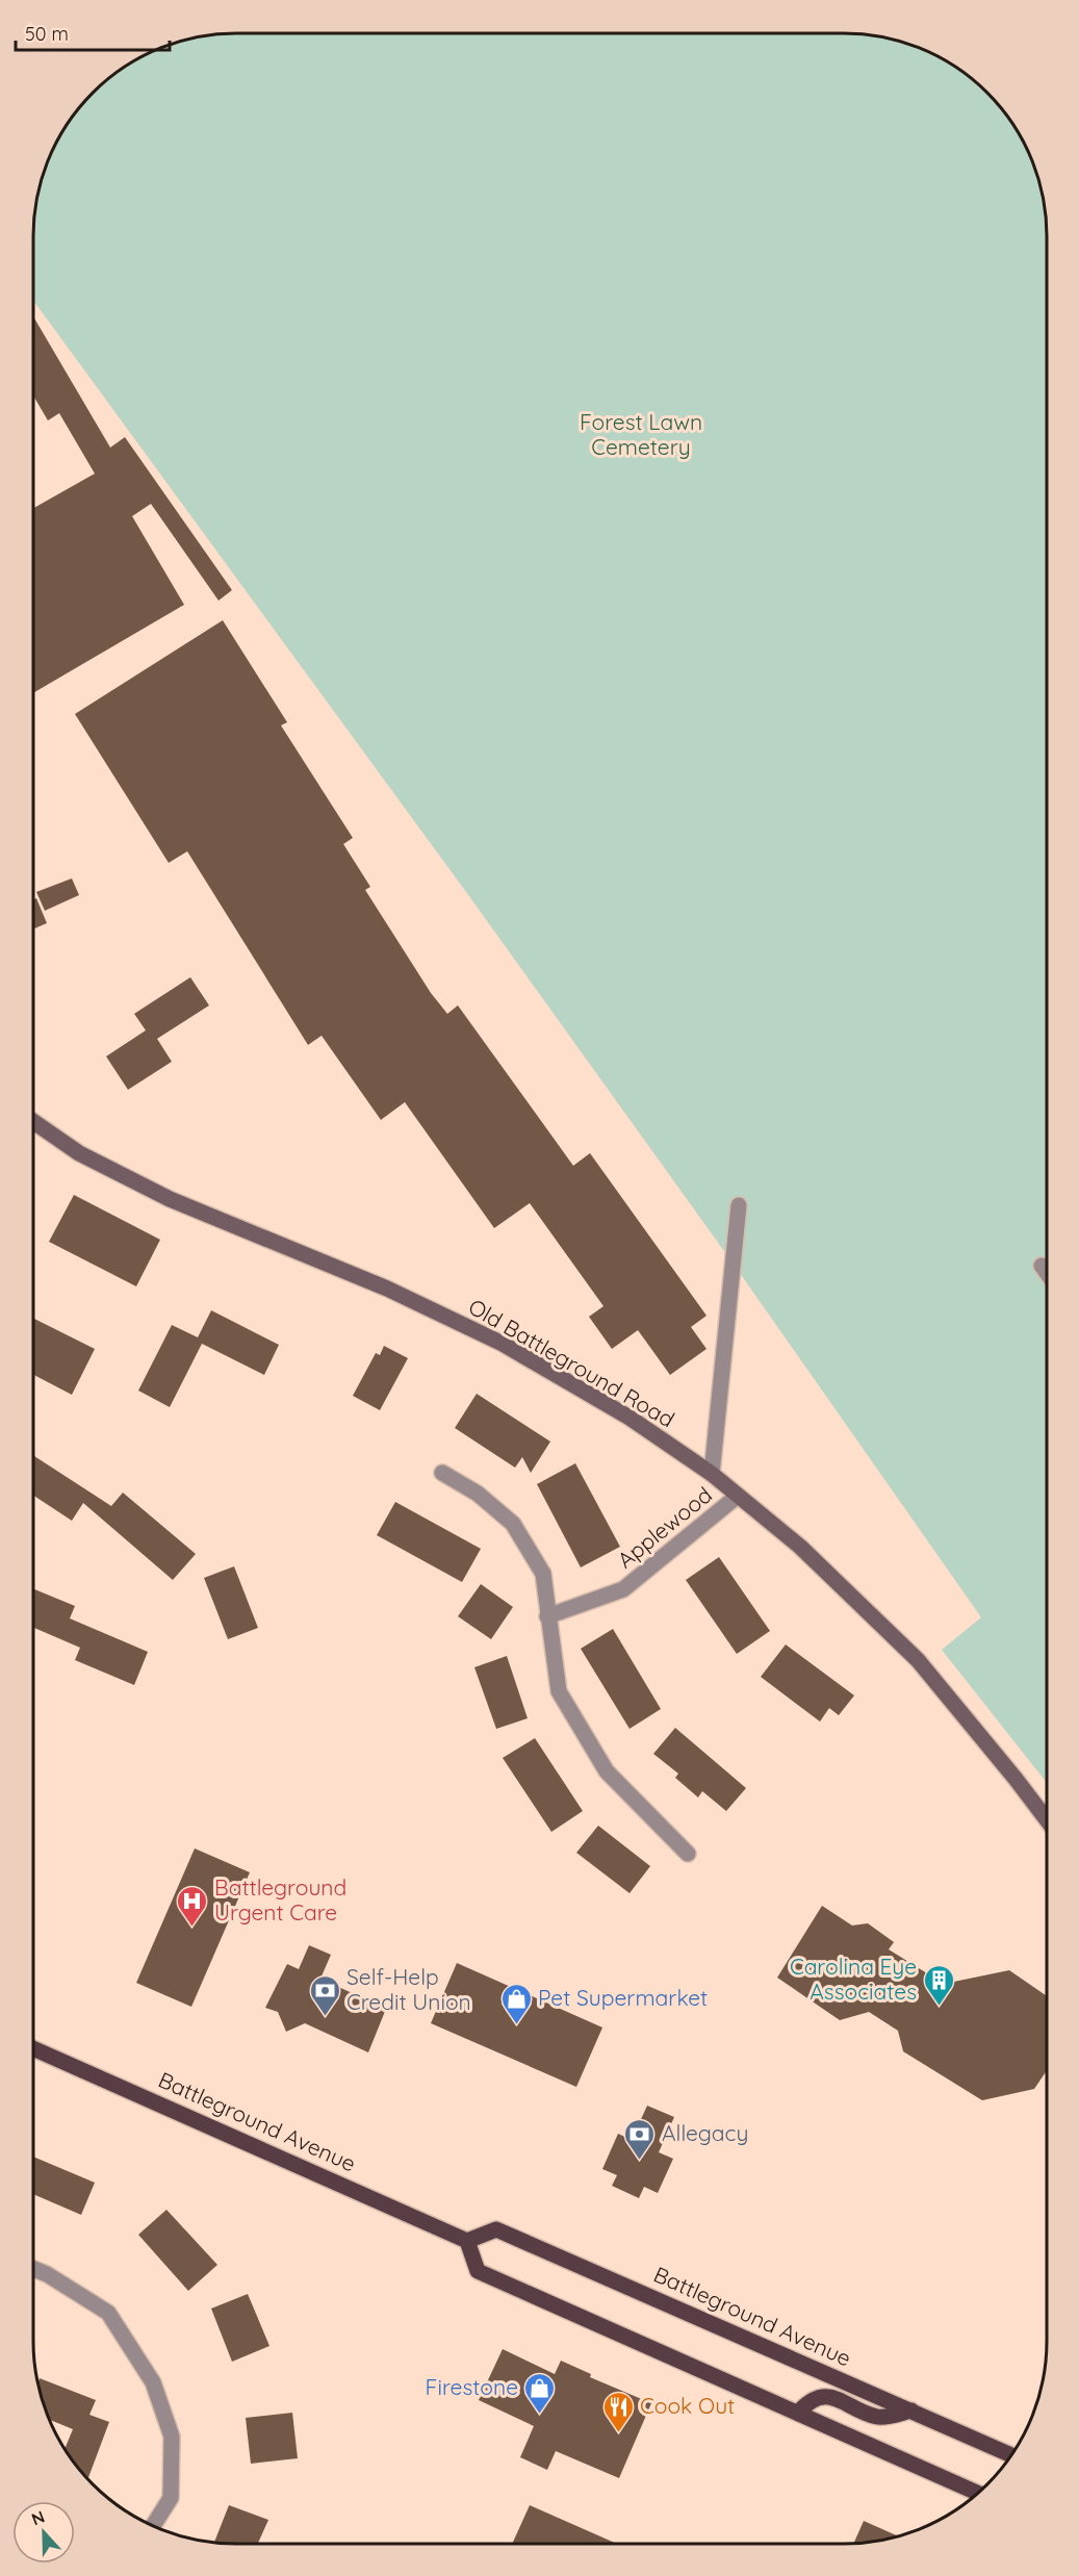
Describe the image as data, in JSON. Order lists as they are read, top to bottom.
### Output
{
  "streets": {
    "main road": ["Battleground Avenue"],
    "street": ["Old Battleground Road", "Applewood"]
  },
  "crossings": [
    ["Old Battleground Road", "Applewood"]
  ],
  "parks": ["Forest Lawn Cemetery"],
  "places": {
    "hospital": ["Battleground Urgent Care"],
    "building": ["Carolina Eye Associates"],
    "bank": ["Self-Help Credit Union", "Allegacy"],
    "shop": ["Pet Supermarket", "Firestone"],
    "restaurant": ["Cook Out"]
  },
  "scale_bar": "50 m",
  "north": "top"
}
